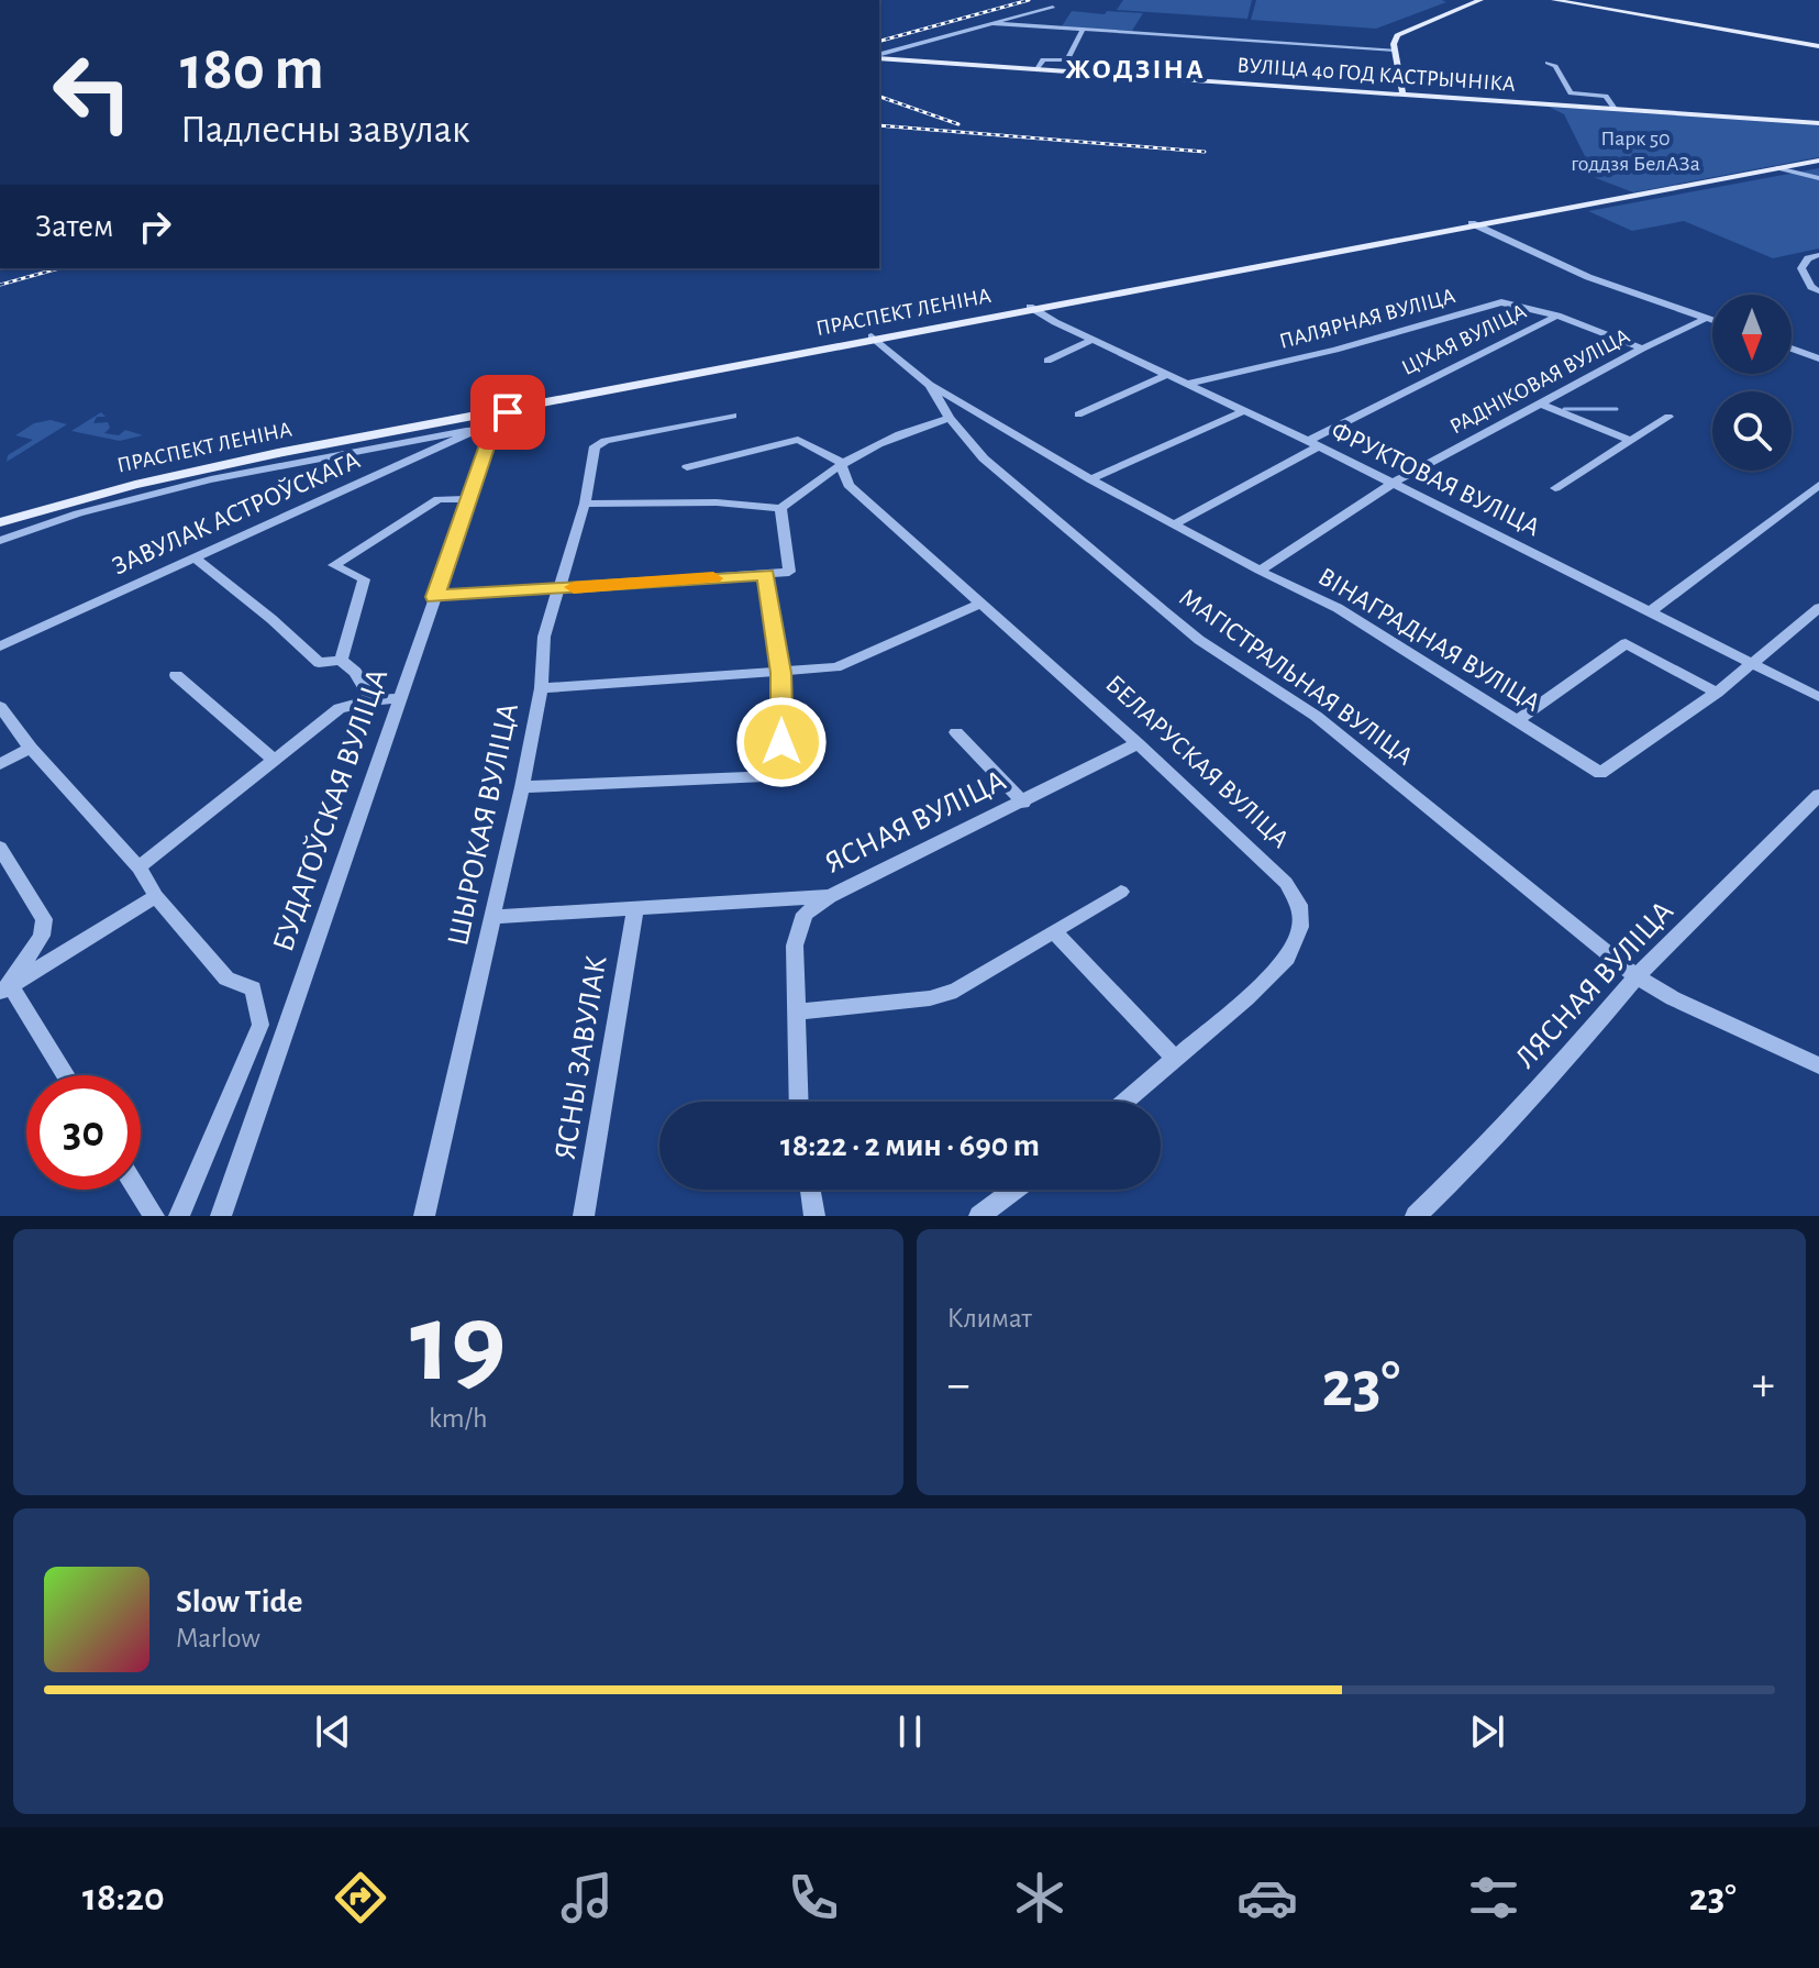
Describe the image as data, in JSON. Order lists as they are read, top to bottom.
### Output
{
  "streets": {
    "main road": ["ВУЛІЦА 40 ГОД КАСТРЫЧНІКА", "ПРАСПЕКТ ЛЕНІНА"],
    "street": [
      "ПАЛЯРНАЯ ВУЛІЦА",
      "ЦІХАЯ ВУЛІЦА",
      "РАДНІКОВАЯ ВУЛІЦА",
      "ФРУКТОВАЯ ВУЛІЦА",
      "ЗАВУЛАК АСТРОЎСКАГА",
      "ВІНАГРАДНАЯ ВУЛІЦА",
      "МАГІСТРАЛЬНАЯ ВУЛІЦА",
      "БЕЛАРУСКАЯ ВУЛІЦА",
      "БУДАГОЎСКАЯ ВУЛІЦА",
      "ЯСНАЯ ВУЛІЦА",
      "ШЫРОКАЯ ВУЛІЦА",
      "ЛЯСНАЯ ВУЛІЦА",
      "ЯСНЫ ЗАВУЛАК"
    ]
  },
  "crossings": [
    ["ПРАСПЕКТ ЛЕНІНА", "ФРУКТОВАЯ ВУЛІЦА"],
    ["ПРАСПЕКТ ЛЕНІНА", "ЗАВУЛАК АСТРОЎСКАГА"],
    ["ПРАСПЕКТ ЛЕНІНА", "МАГІСТРАЛЬНАЯ ВУЛІЦА"],
    ["ПРАСПЕКТ ЛЕНІНА", "БУДАГОЎСКАЯ ВУЛІЦА"],
    ["ПАЛЯРНАЯ ВУЛІЦА", "ЦІХАЯ ВУЛІЦА"],
    ["ПАЛЯРНАЯ ВУЛІЦА", "ФРУКТОВАЯ ВУЛІЦА"],
    ["ЦІХАЯ ВУЛІЦА", "РАДНІКОВАЯ ВУЛІЦА"],
    ["ЦІХАЯ ВУЛІЦА", "ФРУКТОВАЯ ВУЛІЦА"],
    ["ЦІХАЯ ВУЛІЦА", "ВІНАГРАДНАЯ ВУЛІЦА"],
    ["РАДНІКОВАЯ ВУЛІЦА", "ФРУКТОВАЯ ВУЛІЦА"],
    ["РАДНІКОВАЯ ВУЛІЦА", "ВІНАГРАДНАЯ ВУЛІЦА"],
    ["ФРУКТОВАЯ ВУЛІЦА", "ВІНАГРАДНАЯ ВУЛІЦА"],
    ["ЗАВУЛАК АСТРОЎСКАГА", "БУДАГОЎСКАЯ ВУЛІЦА"],
    ["ВІНАГРАДНАЯ ВУЛІЦА", "МАГІСТРАЛЬНАЯ ВУЛІЦА"],
    ["МАГІСТРАЛЬНАЯ ВУЛІЦА", "ЛЯСНАЯ ВУЛІЦА"],
    ["БЕЛАРУСКАЯ ВУЛІЦА", "ЯСНАЯ ВУЛІЦА"],
    ["ЯСНАЯ ВУЛІЦА", "ШЫРОКАЯ ВУЛІЦА"],
    ["ЯСНАЯ ВУЛІЦА", "ЯСНЫ ЗАВУЛАК"]
  ],
  "districts": ["ЖОДЗІНА"],
  "parks": ["Парк 50 годдзя БелАЗа"],
  "north": "bottom",
  "page": {
    "turn": ["180 m", "Падлесны завулак"],
    "then": "Затем",
    "limit": "30",
    "trip": "18:22 · 2 мин · 690 m",
    "tile": [
      ["19", "km/h"],
      "Климат"
    ],
    "heat": ["−", "23°", "+"],
    "song": ["Slow Tide", "Marlow"],
    "tabs": ["18:20", "23°"]
  }
}
